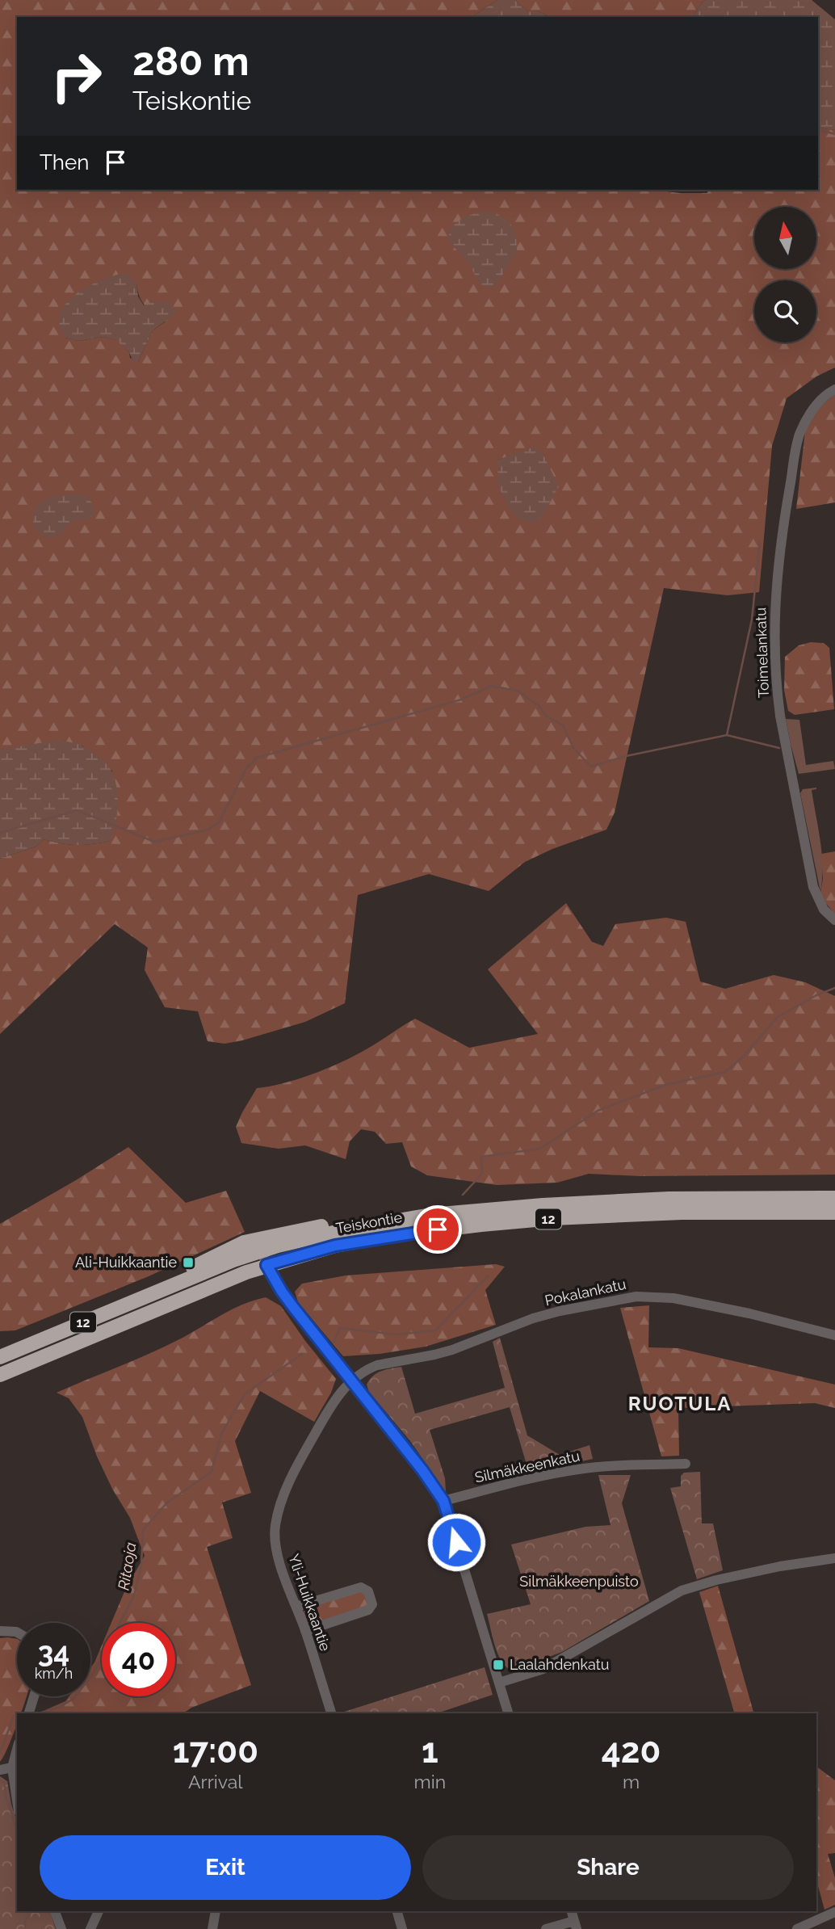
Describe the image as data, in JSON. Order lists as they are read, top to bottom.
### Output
{
  "streets": {
    "highway": ["12", "Teiskontie"],
    "street": [
      "Toimelankatu",
      "Pokalankatu",
      "Silmäkkeenkatu",
      "Yli-Huikkaantie"
    ]
  },
  "crossings": [
    ["12", "Teiskontie"],
    ["Pokalankatu", "Yli-Huikkaantie"]
  ],
  "districts": ["RUOTULA"],
  "water": ["Ritaoja"],
  "parks": ["Silmäkkeenpuisto"],
  "places": {
    "transit": ["Ali-Huikkaantie", "Laalahdenkatu"]
  },
  "north": "top",
  "page": {
    "turn": ["280 m", "Teiskontie"],
    "then": "Then",
    "speed": "34 km/h",
    "limit": "40",
    "eta": [
      "17:00",
      "Arrival",
      "1",
      "min",
      "420",
      "m"
    ],
    "buttons": ["Exit", "Share"]
  }
}
